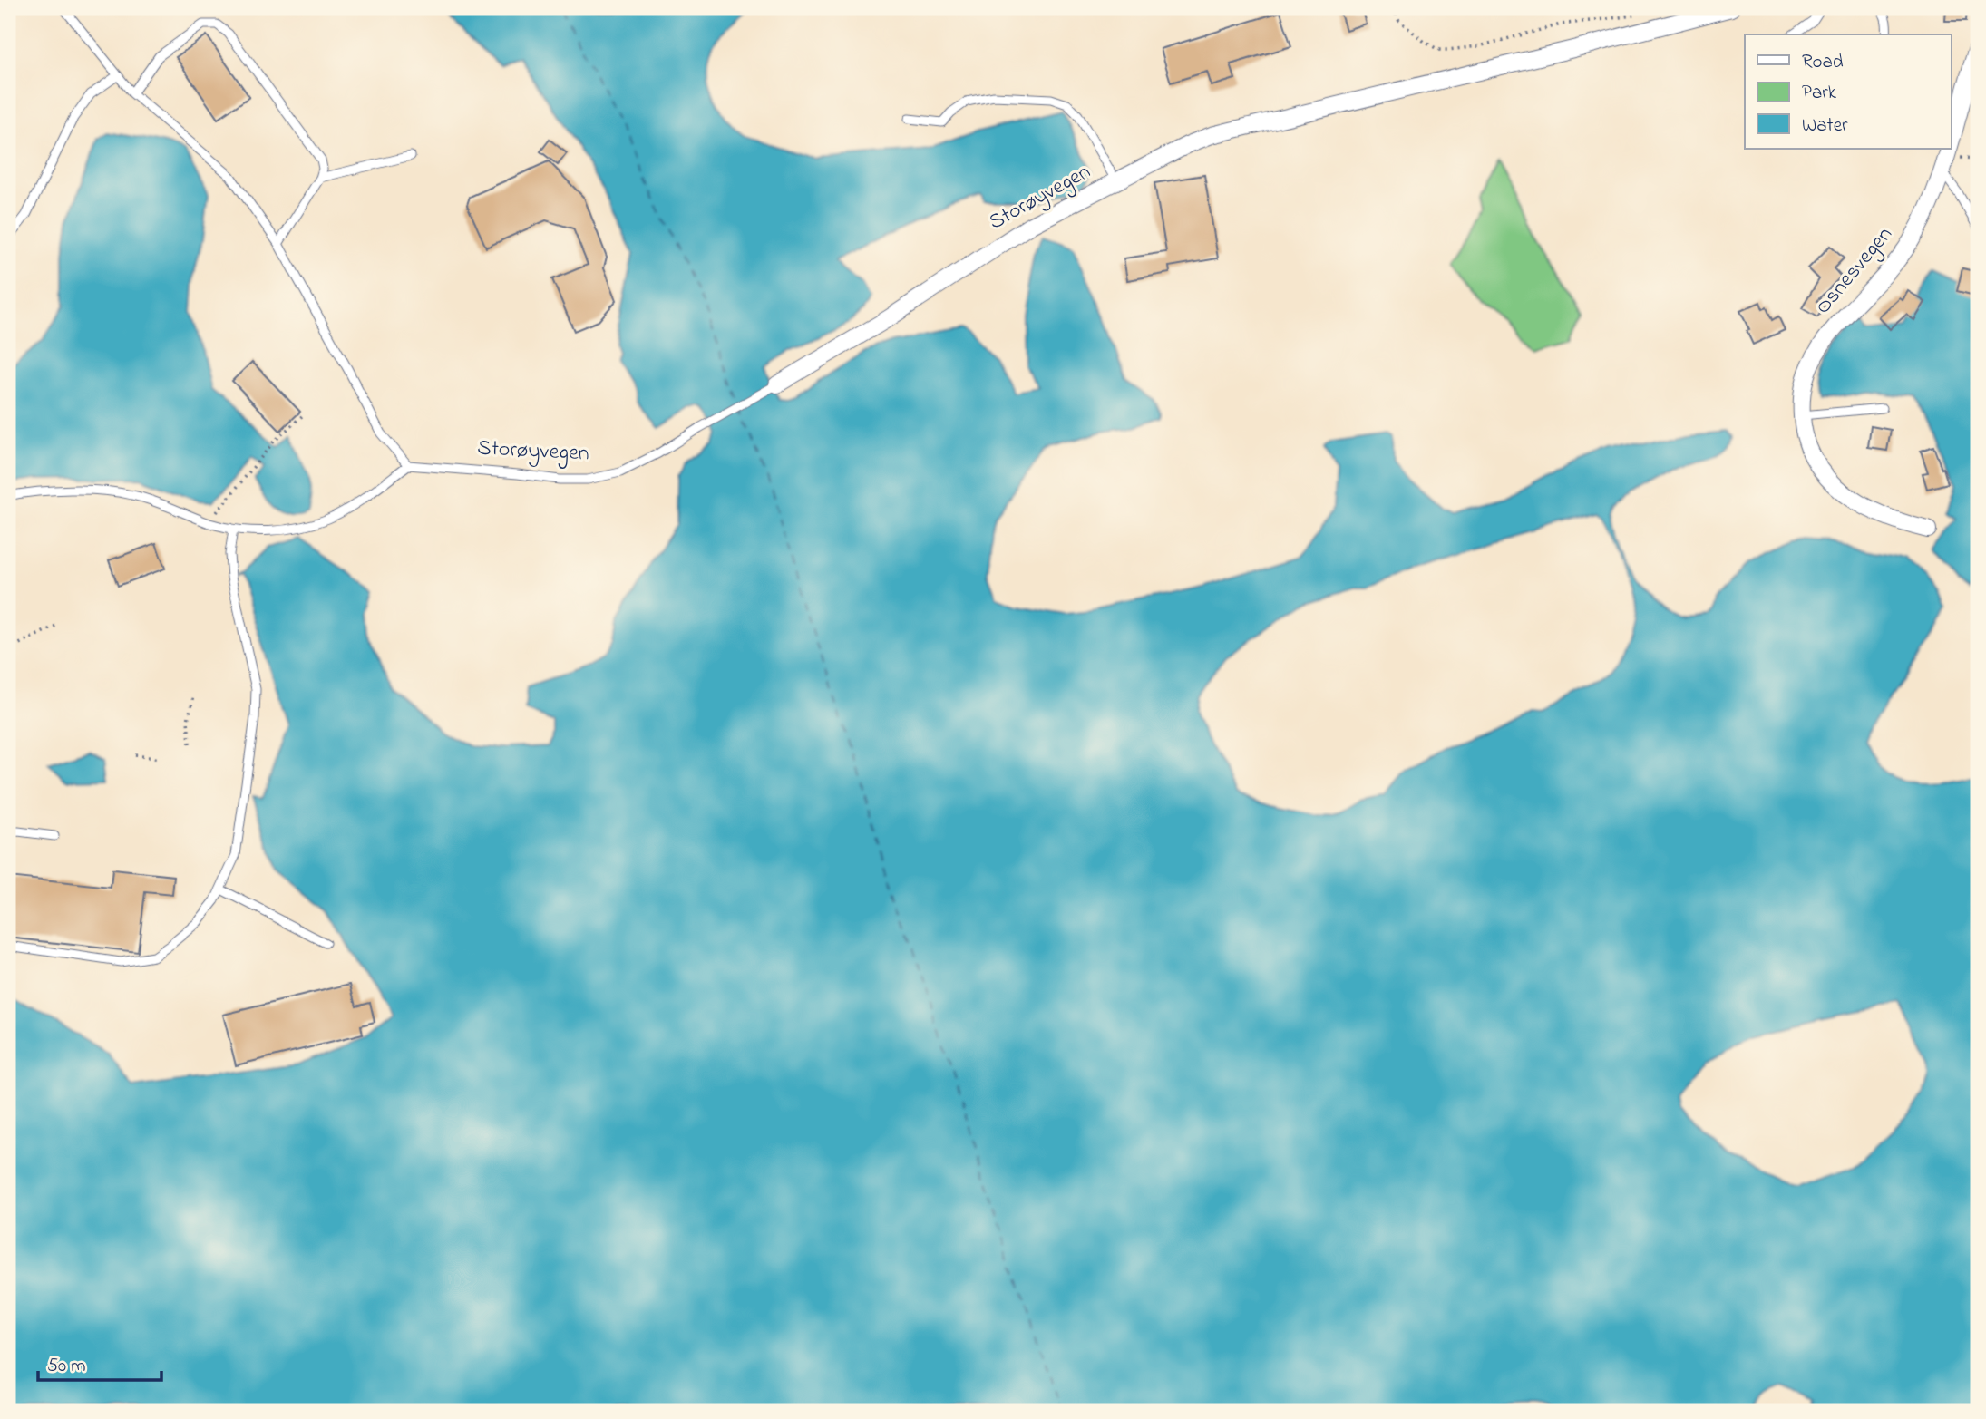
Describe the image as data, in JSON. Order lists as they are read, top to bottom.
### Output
{
  "streets": {
    "street": ["Storøyvegen", "Osnesvegen"]
  },
  "legend": ["Road", "Park", "Water"],
  "scale_bar": "50 m"
}
